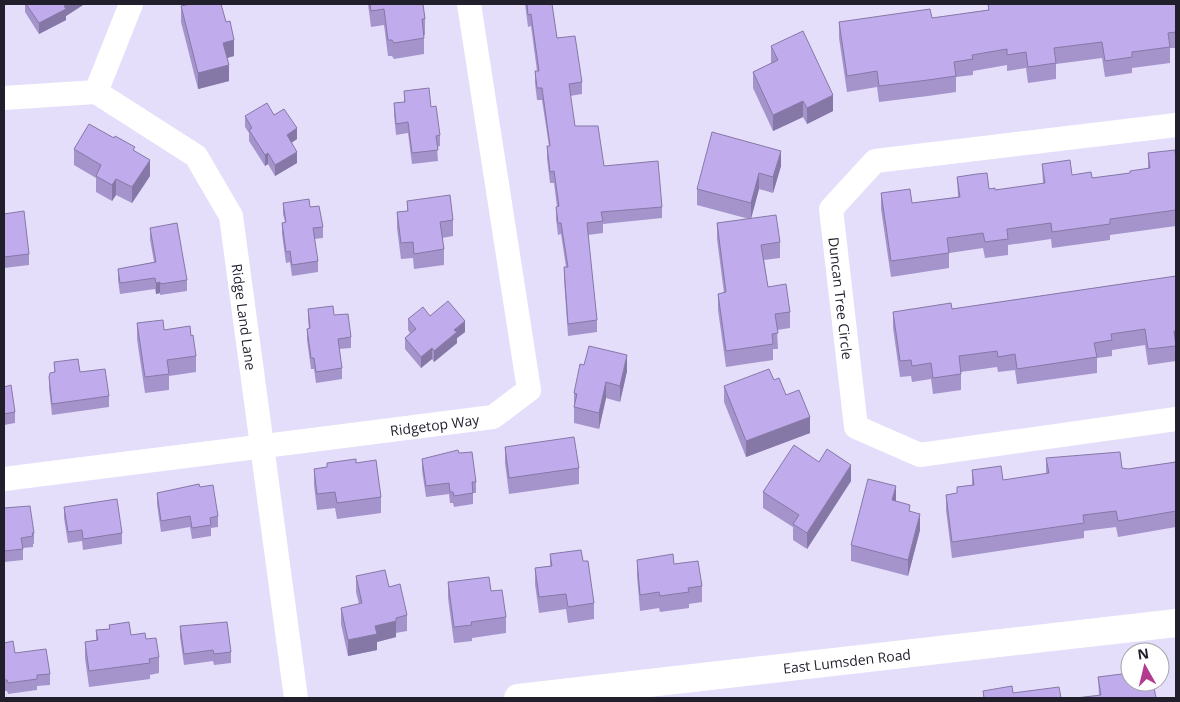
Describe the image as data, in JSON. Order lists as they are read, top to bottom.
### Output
{
  "streets": {
    "street": [
      "Duncan Tree Circle",
      "Ridge Land Lane",
      "Ridgetop Way",
      "East Lumsden Road"
    ]
  },
  "crossings": [
    ["Ridge Land Lane", "Ridgetop Way"]
  ],
  "north": "top"
}
